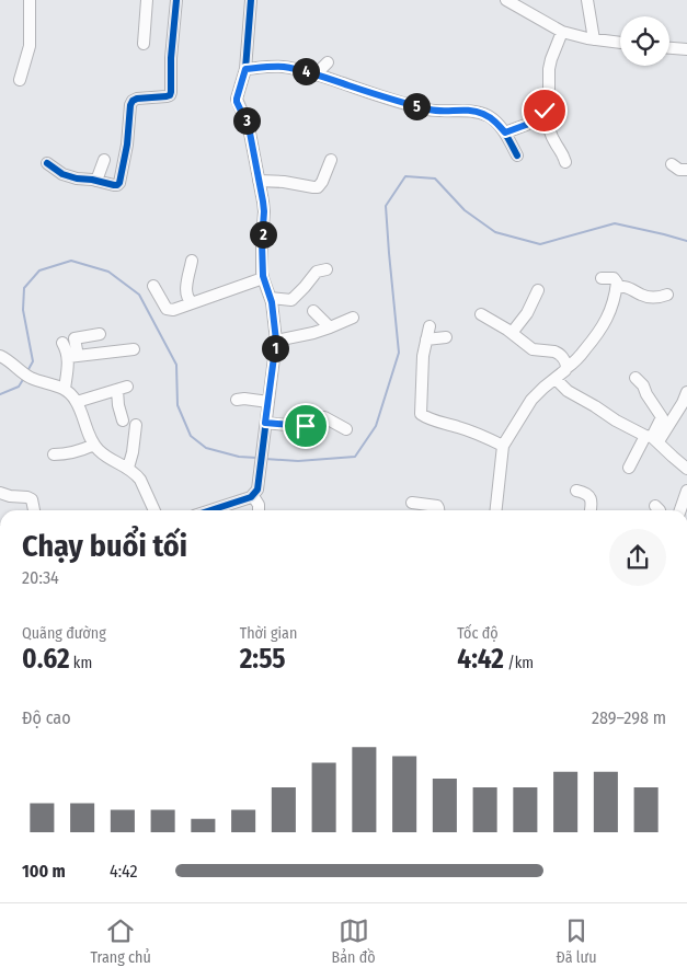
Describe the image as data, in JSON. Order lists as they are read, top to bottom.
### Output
{
  "page": {
    "pins": [
      "4",
      "5",
      "3",
      "2",
      "1"
    ],
    "heading": ["Chạy buổi tối", "20:34"],
    "stats": [
      ["Quãng đường", "0.62 km"],
      ["Thời gian", "2:55"],
      ["Tốc độ", "4:42 /km"]
    ],
    "chart": ["Độ cao", "289–298 m"],
    "list": [
      {
        "name": "100 m",
        "note": "4:42"
      }
    ],
    "tabs": ["Trang chủ", "Bản đồ", "Đã lưu"]
  }
}
